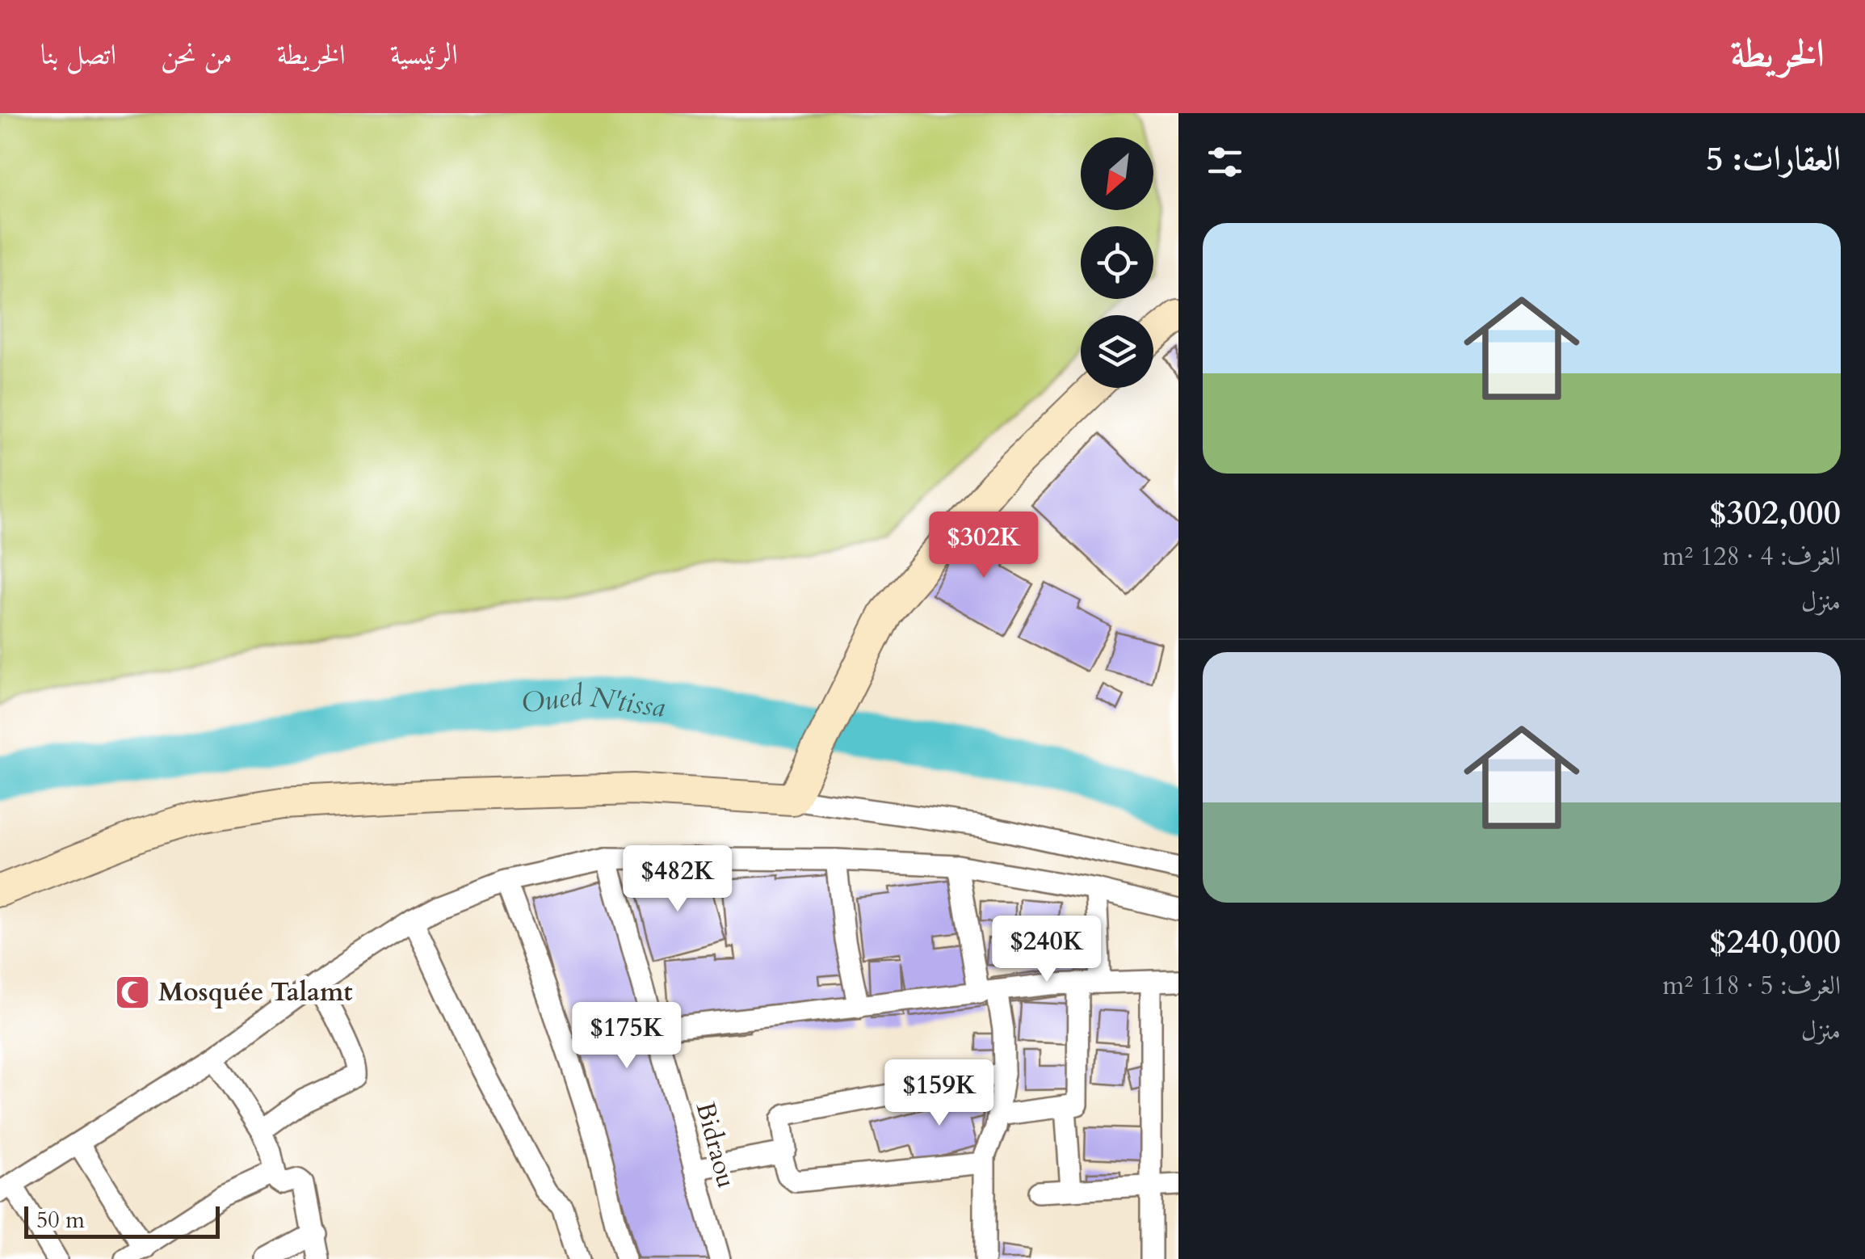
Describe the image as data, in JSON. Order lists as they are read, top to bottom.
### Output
{
  "streets": {
    "street": ["Bidraou"]
  },
  "water": ["Oued N'tissa"],
  "places": {
    "mosque": ["Mosquée Talamt"]
  },
  "scale_bar": "50 m",
  "north": "bottom left",
  "page": {
    "header": "الخريطة",
    "nav": [
      "الرئيسية",
      "الخريطة",
      "من نحن",
      "اتصل بنا"
    ],
    "heading": "العقارات: 5",
    "list": [
      {
        "name": "$302,000",
        "note": "الغرف: 4 · 128 m² · منزل"
      },
      {
        "name": "$240,000",
        "note": "الغرف: 5 · 118 m² · منزل"
      }
    ],
    "price": [
      "$302K",
      "$482K",
      "$240K",
      "$175K",
      "$159K"
    ],
    "scale": "50 m"
  }
}
